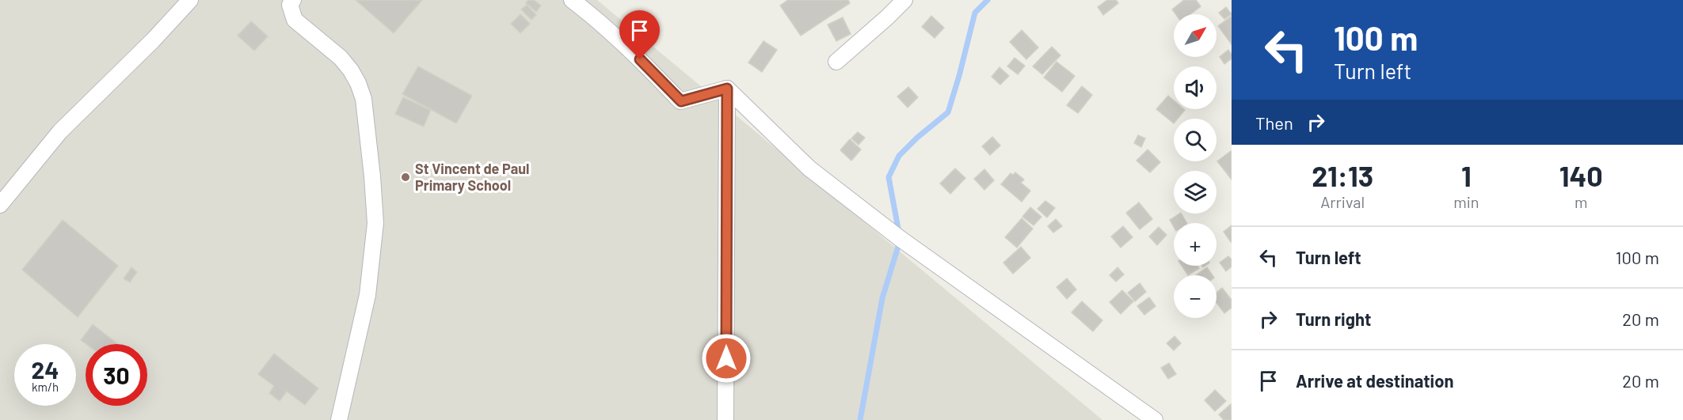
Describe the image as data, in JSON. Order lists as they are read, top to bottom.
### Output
{
  "places": ["St Vincent de Paul Primary School"],
  "north": "top right",
  "page": {
    "turn": ["100 m", "Turn left"],
    "map_buttons": ["+", "−"],
    "then": "Then",
    "eta": [
      "21:13",
      "Arrival",
      "1",
      "min",
      "140",
      "m"
    ],
    "list": [
      {
        "name": "Turn left",
        "value": "100 m"
      },
      {
        "name": "Turn right",
        "value": "20 m"
      },
      {
        "name": "Arrive at destination",
        "value": "20 m"
      }
    ],
    "speed": "24 km/h",
    "limit": "30"
  }
}
